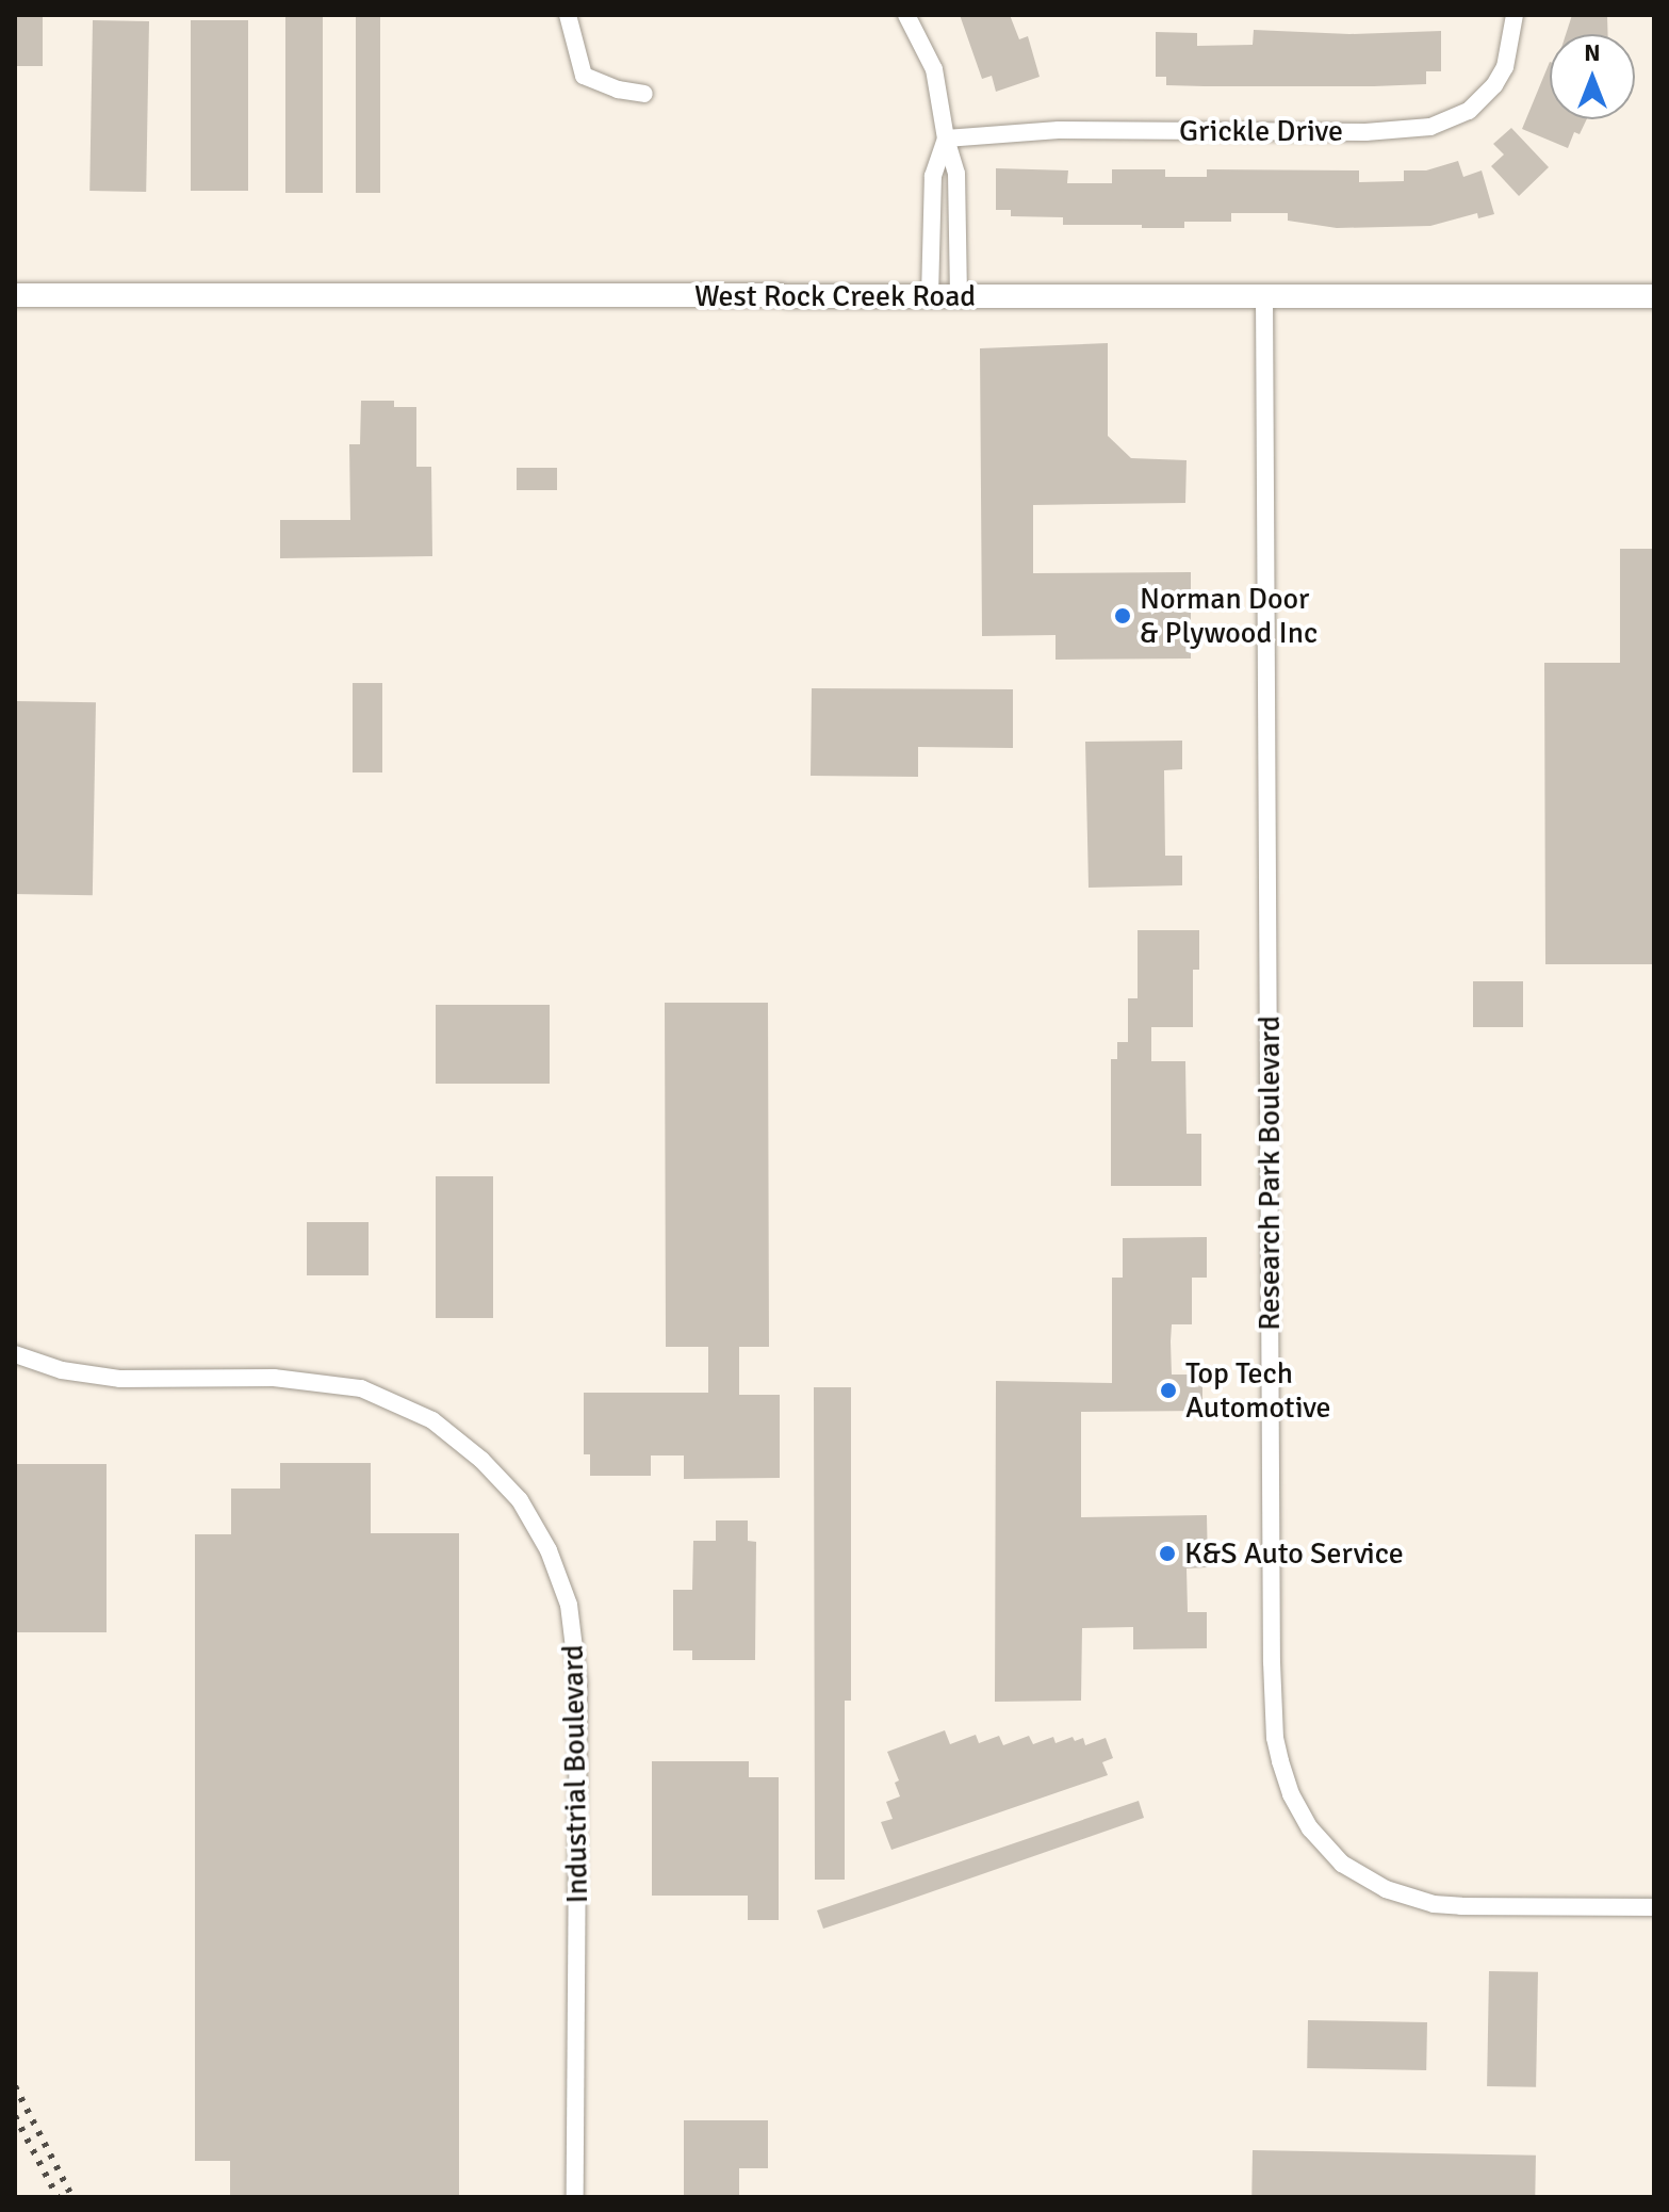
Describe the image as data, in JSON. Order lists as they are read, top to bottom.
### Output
{
  "streets": {
    "main road": ["West Rock Creek Road"],
    "street": ["Grickle Drive", "Research Park Boulevard", "Industrial Boulevard"]
  },
  "crossings": [
    ["West Rock Creek Road", "Research Park Boulevard"]
  ],
  "places": ["Norman Door & Plywood Inc", "Top Tech Automotive", "K&S Auto Service"],
  "north": "top"
}
